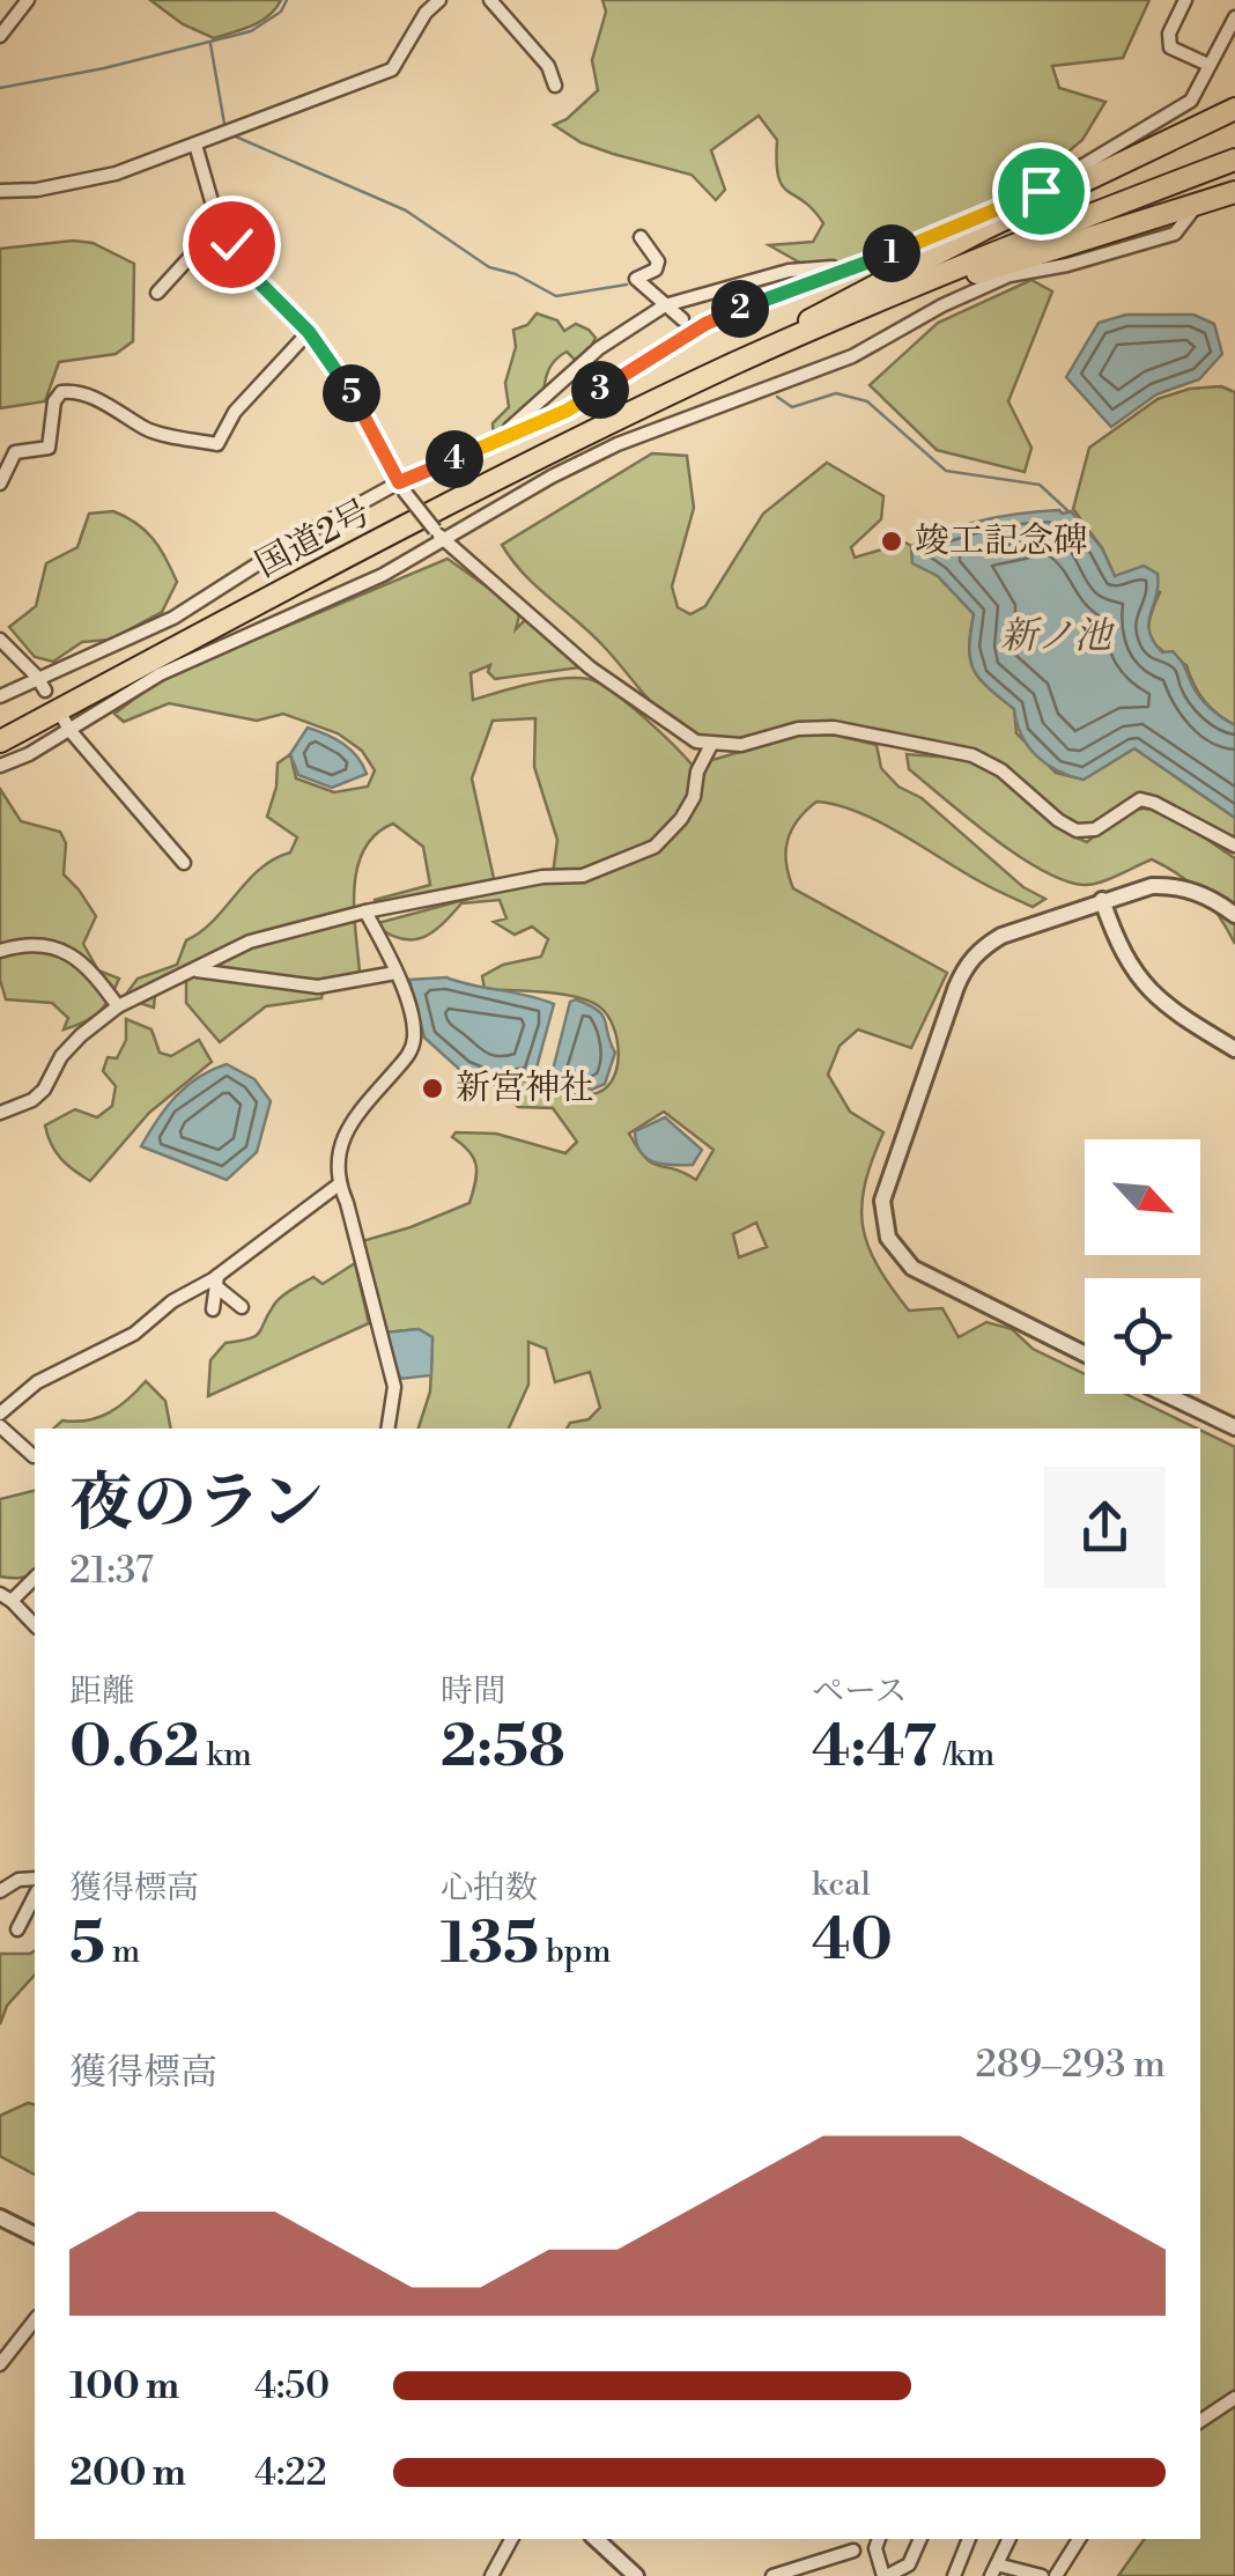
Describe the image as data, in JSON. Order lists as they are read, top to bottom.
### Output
{
  "streets": {
    "highway": ["国道2号"]
  },
  "water": ["新ノ池"],
  "places": ["竣工記念碑", "新宮神社"],
  "north": "bottom right",
  "page": {
    "pins": [
      "1",
      "2",
      "3",
      "5",
      "4"
    ],
    "heading": ["夜のラン", "21:37"],
    "stats": [
      ["距離", "0.62 km"],
      ["時間", "2:58"],
      ["ペース", "4:47 /km"],
      ["獲得標高", "5 m"],
      ["心拍数", "135 bpm"],
      ["kcal", "40"]
    ],
    "chart": ["獲得標高", "289–293 m"],
    "list": [
      {
        "name": "100 m",
        "note": "4:50"
      },
      {
        "name": "200 m",
        "note": "4:22"
      }
    ]
  }
}
